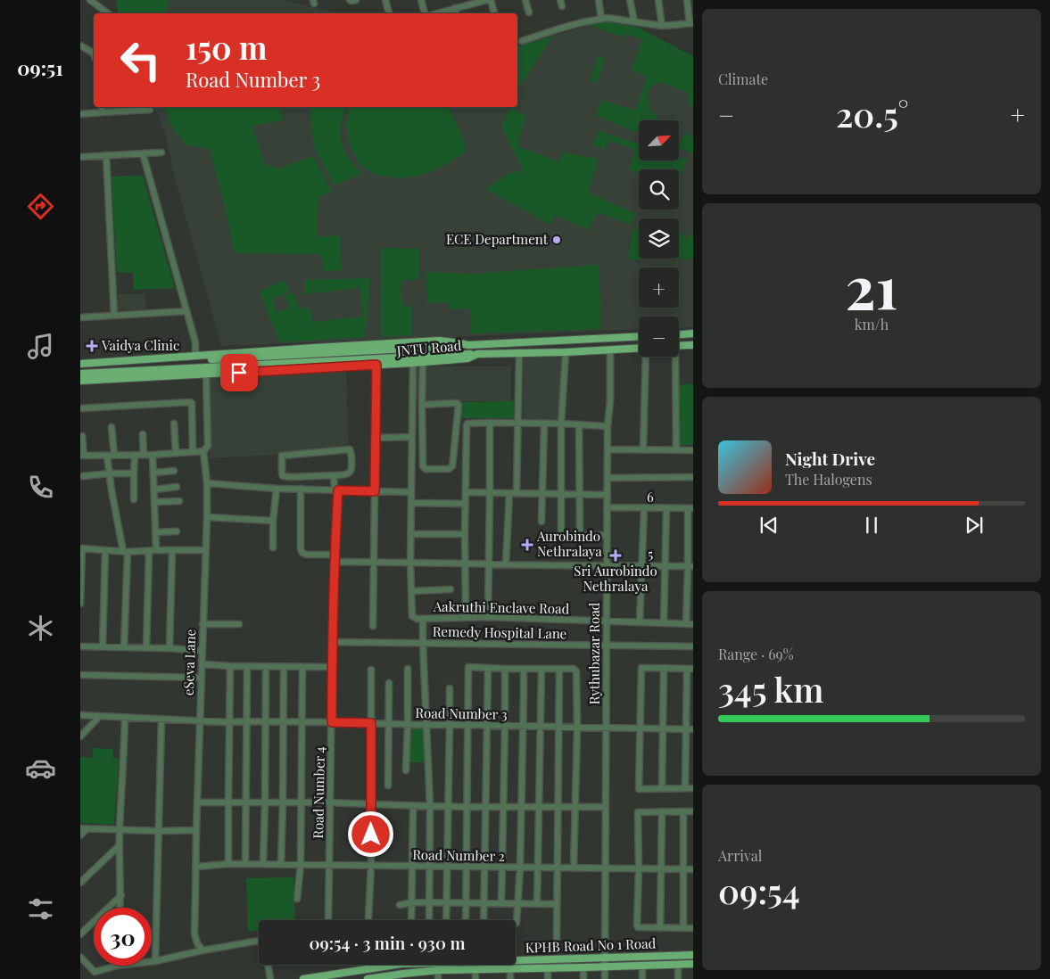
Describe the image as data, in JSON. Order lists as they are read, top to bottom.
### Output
{
  "streets": {
    "main road": ["JNTU Road", "KPHB Road No 1 Road"],
    "street": [
      "6",
      "5",
      "Aakruthi Enclave Road",
      "Remedy Hospital Lane",
      "Rythubazar Road",
      "eSeva Lane",
      "Road Number 3",
      "Road Number 4",
      "Road Number 2"
    ]
  },
  "crossings": [
    ["JNTU Road", "Rythubazar Road"],
    ["JNTU Road", "eSeva Lane"],
    ["6", "Rythubazar Road"],
    ["5", "Rythubazar Road"],
    ["5", "Road Number 4"],
    ["Aakruthi Enclave Road", "Rythubazar Road"],
    ["Remedy Hospital Lane", "Rythubazar Road"],
    ["Remedy Hospital Lane", "Road Number 4"],
    ["Rythubazar Road", "Road Number 3"],
    ["Rythubazar Road", "Road Number 2"],
    ["Rythubazar Road", "KPHB Road No 1 Road"],
    ["eSeva Lane", "Road Number 3"],
    ["eSeva Lane", "Road Number 2"],
    ["Road Number 3", "Road Number 4"],
    ["Road Number 4", "Road Number 2"]
  ],
  "places": {
    "other": ["ECE Department"],
    "health": ["Vaidya Clinic", "Aurobindo Nethralaya", "Sri Aurobindo Nethralaya"]
  },
  "north": "top right",
  "page": {
    "tabs": "09:51",
    "tile": [
      "Climate",
      ["21", "km/h"],
      ["Range · 69%", "345 km"],
      ["Arrival", "09:54"]
    ],
    "turn": ["150 m", "Road Number 3"],
    "heat": ["−", "20.5°", "+"],
    "map_buttons": ["+", "−"],
    "song": ["Night Drive", "The Halogens"],
    "limit": "30",
    "trip": "09:54 · 3 min · 930 m"
  }
}
